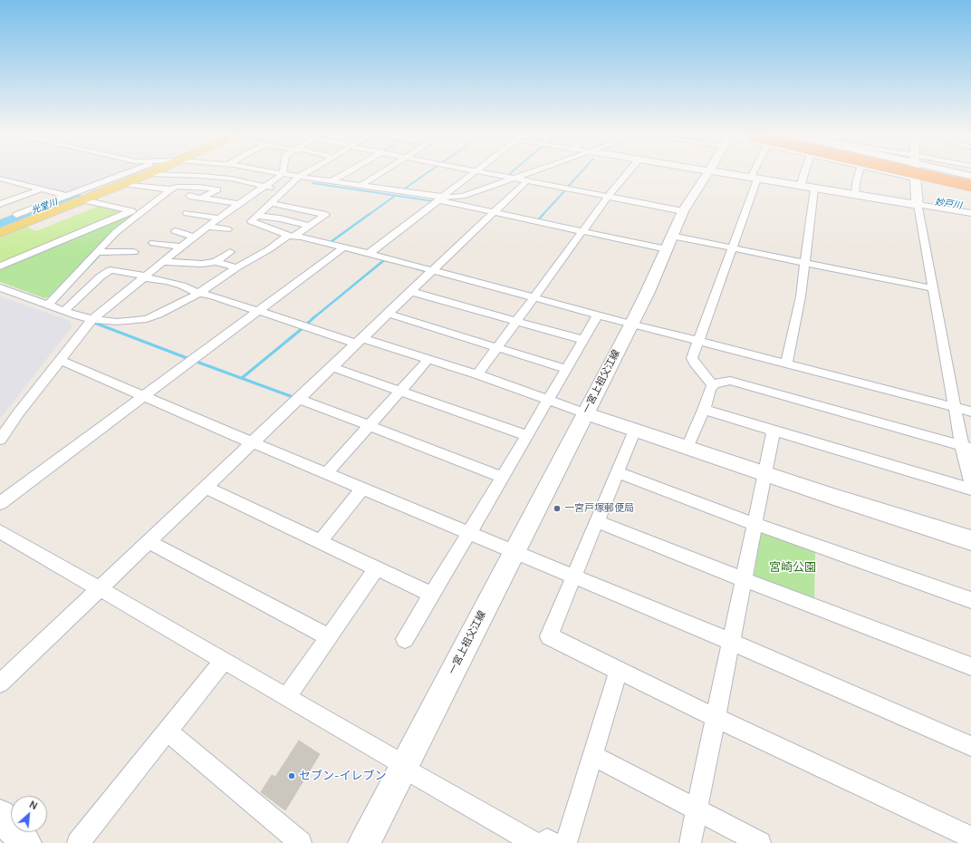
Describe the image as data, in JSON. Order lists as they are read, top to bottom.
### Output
{
  "streets": {
    "main road": ["一宮上祖父江線"]
  },
  "water": ["妙戸川", "光堂川"],
  "parks": ["宮崎公園"],
  "places": ["一宮戸塚郵便局", "セブン-イレブン"],
  "north": "top right"
}
